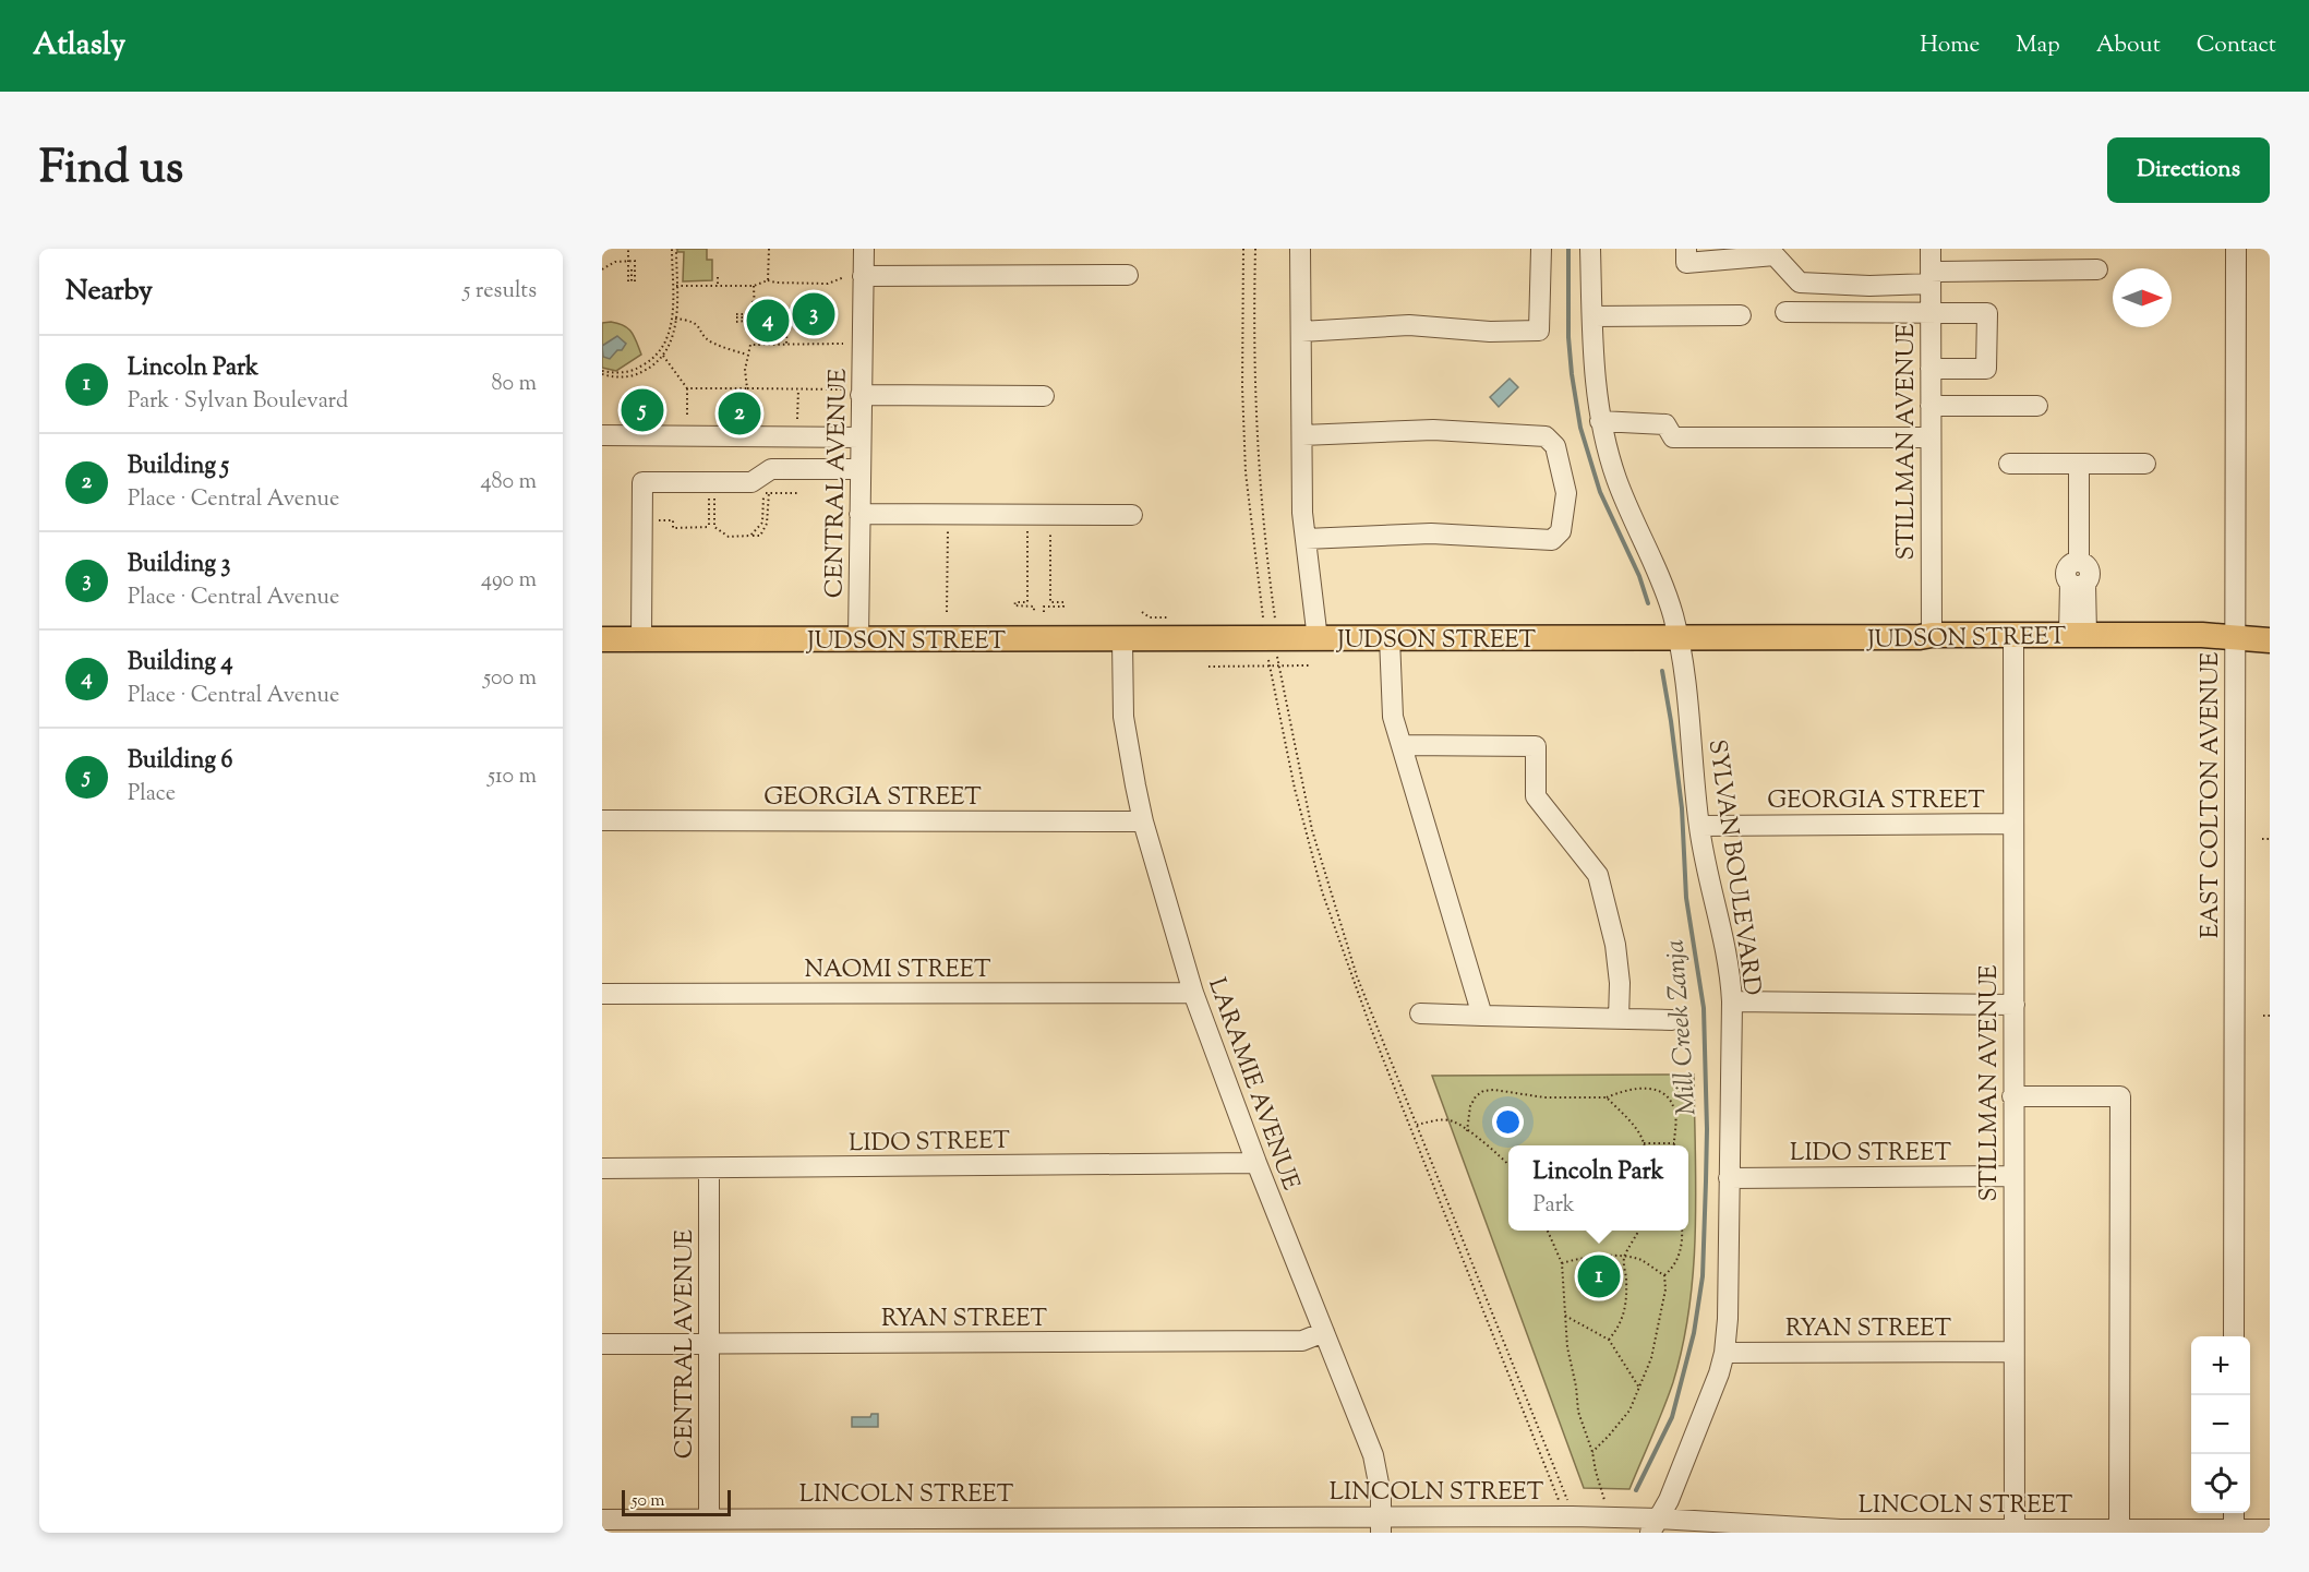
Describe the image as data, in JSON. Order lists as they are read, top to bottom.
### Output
{
  "streets": {
    "main road": ["JUDSON STREET"],
    "street": [
      "STILLMAN AVENUE",
      "CENTRAL AVENUE",
      "GEORGIA STREET",
      "EAST COLTON AVENUE",
      "SYLVAN BOULEVARD",
      "NAOMI STREET",
      "LARAMIE AVENUE",
      "LIDO STREET",
      "RYAN STREET",
      "LINCOLN STREET"
    ]
  },
  "crossings": [
    ["STILLMAN AVENUE", "JUDSON STREET"],
    ["STILLMAN AVENUE", "GEORGIA STREET"],
    ["STILLMAN AVENUE", "LIDO STREET"],
    ["STILLMAN AVENUE", "RYAN STREET"],
    ["STILLMAN AVENUE", "LINCOLN STREET"],
    ["CENTRAL AVENUE", "JUDSON STREET"],
    ["CENTRAL AVENUE", "LIDO STREET"],
    ["CENTRAL AVENUE", "RYAN STREET"],
    ["CENTRAL AVENUE", "LINCOLN STREET"],
    ["JUDSON STREET", "EAST COLTON AVENUE"],
    ["JUDSON STREET", "SYLVAN BOULEVARD"],
    ["JUDSON STREET", "LARAMIE AVENUE"],
    ["GEORGIA STREET", "SYLVAN BOULEVARD"],
    ["GEORGIA STREET", "LARAMIE AVENUE"],
    ["SYLVAN BOULEVARD", "LIDO STREET"],
    ["SYLVAN BOULEVARD", "RYAN STREET"],
    ["SYLVAN BOULEVARD", "LINCOLN STREET"],
    ["NAOMI STREET", "LARAMIE AVENUE"],
    ["LARAMIE AVENUE", "LIDO STREET"],
    ["LARAMIE AVENUE", "RYAN STREET"],
    ["LARAMIE AVENUE", "LINCOLN STREET"]
  ],
  "water": ["Mill Creek Zanja"],
  "scale_bar": "50 m",
  "north": "right",
  "page": {
    "header": "Atlasly",
    "nav": [
      "Home",
      "Map",
      "About",
      "Contact"
    ],
    "title": "Find us",
    "buttons": "Directions",
    "heading": ["Nearby", "5 results"],
    "pins": [
      "3",
      "4",
      "5",
      "2",
      "1"
    ],
    "list": [
      {
        "mark": "1",
        "name": "Lincoln Park",
        "note": "Park · Sylvan Boulevard",
        "value": "80 m"
      },
      {
        "mark": "2",
        "name": "Building 5",
        "note": "Place · Central Avenue",
        "value": "480 m"
      },
      {
        "mark": "3",
        "name": "Building 3",
        "note": "Place · Central Avenue",
        "value": "490 m"
      },
      {
        "mark": "4",
        "name": "Building 4",
        "note": "Place · Central Avenue",
        "value": "500 m"
      },
      {
        "mark": "5",
        "name": "Building 6",
        "note": "Place",
        "value": "510 m"
      }
    ],
    "popup": ["Lincoln Park", "Park"],
    "map_buttons": ["+", "−"],
    "scale": "50 m"
  }
}
